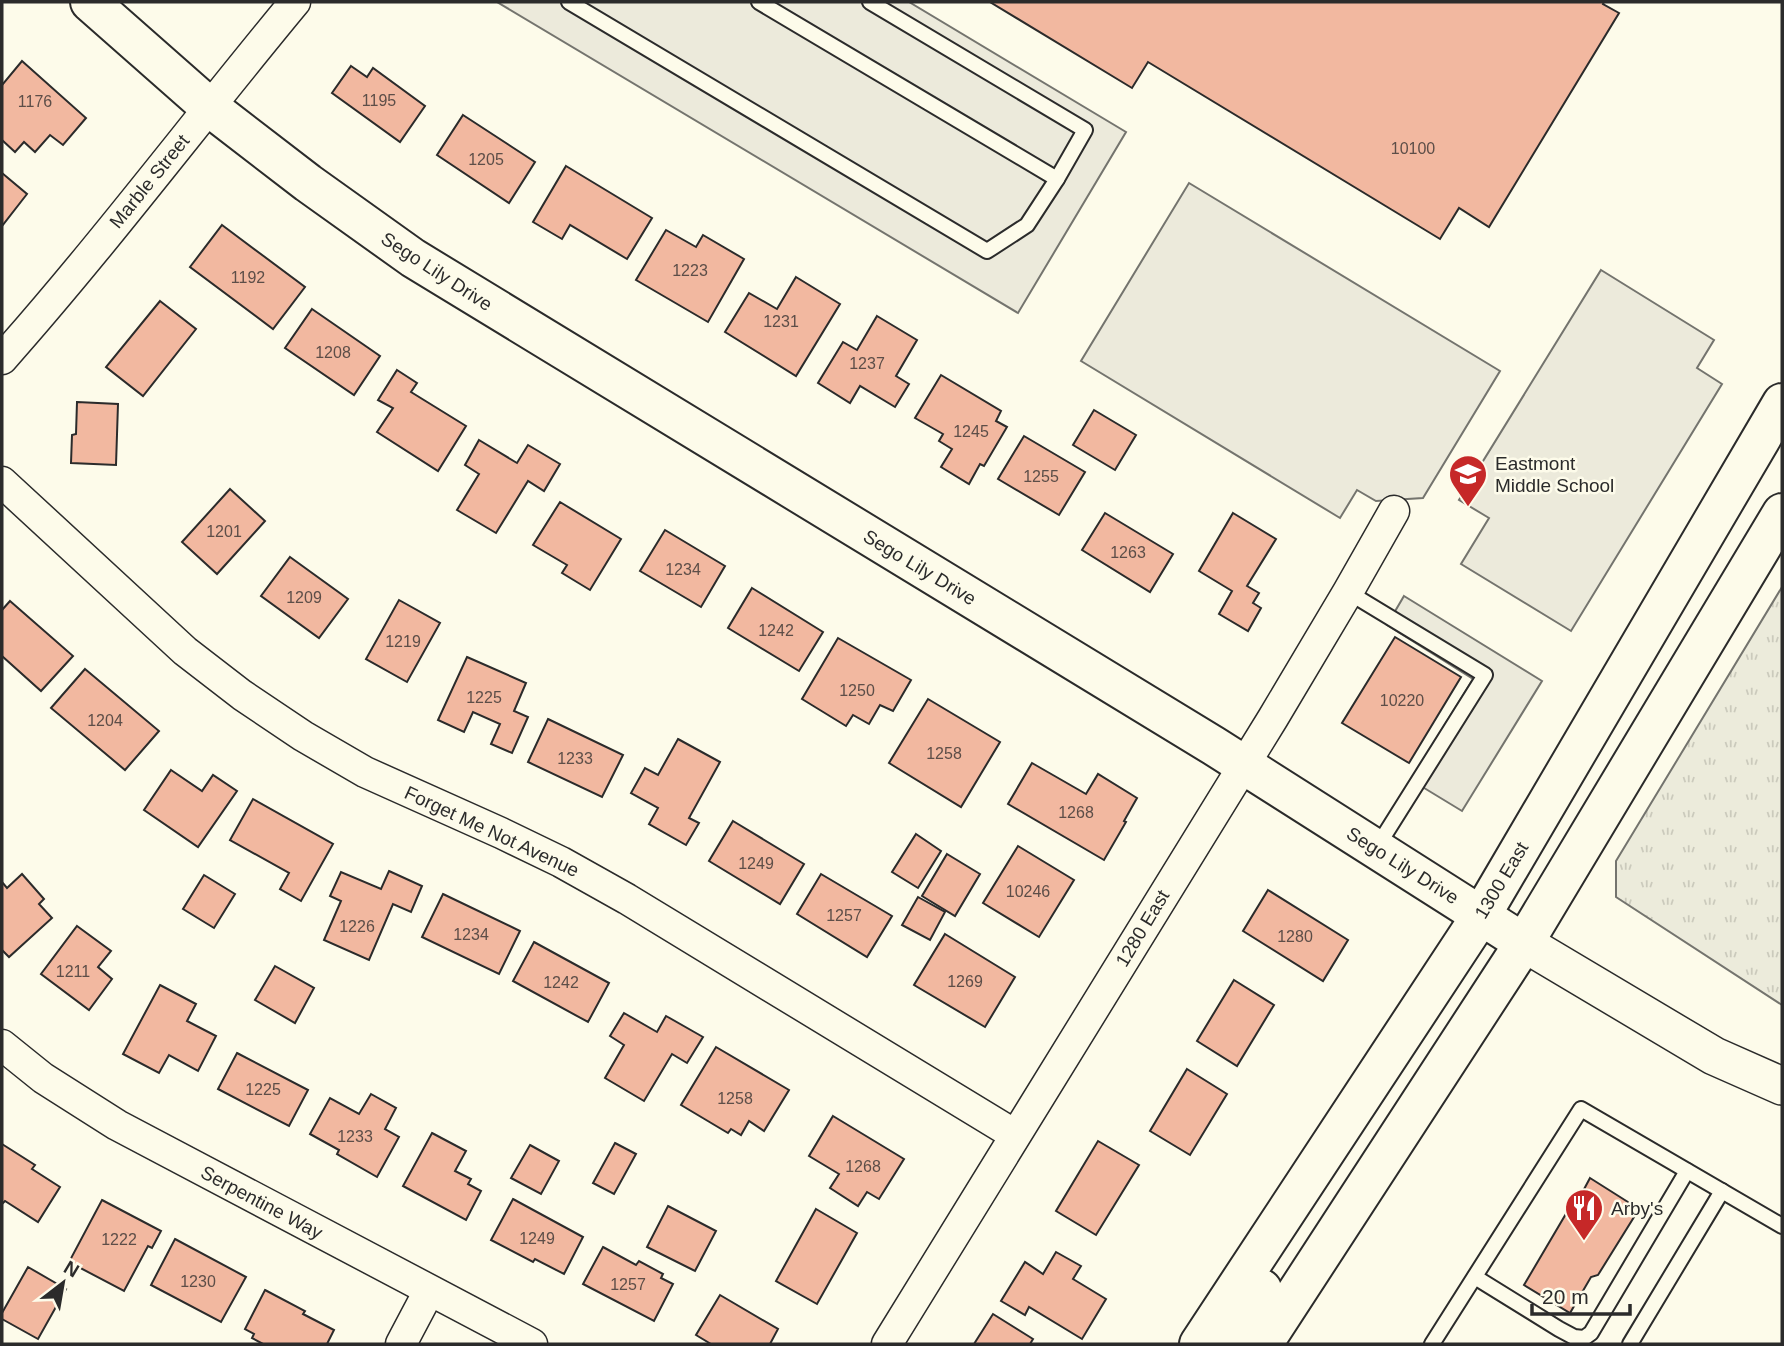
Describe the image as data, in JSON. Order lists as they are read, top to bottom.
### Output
{
  "streets": {
    "main road": ["Sego Lily Drive", "1300 East"],
    "street": [
      "Marble Street",
      "Forget Me Not Avenue",
      "1280 East",
      "Serpentine Way"
    ]
  },
  "crossings": [
    ["Marble Street", "Sego Lily Drive"],
    ["Sego Lily Drive", "1300 East"],
    ["Sego Lily Drive", "1280 East"],
    ["Forget Me Not Avenue", "1280 East"]
  ],
  "places": {
    "school or university": ["Eastmont Middle School"],
    "restaurant": ["Arby's"]
  },
  "house_numbers": [
    "1195",
    "1176",
    "10100",
    "1205",
    "1223",
    "1192",
    "1231",
    "1208",
    "1237",
    "1245",
    "1255",
    "1201",
    "1263",
    "1234",
    "1209",
    "1242",
    "1219",
    "1250",
    "1225",
    "10220",
    "1204",
    "1258",
    "1233",
    "1268",
    "1249",
    "10246",
    "1257",
    "1226",
    "1234",
    "1280",
    "1211",
    "1269",
    "1242",
    "1225",
    "1258",
    "1233",
    "1268",
    "1249",
    "1222",
    "1230",
    "1257"
  ],
  "scale_bar": "20 m",
  "north": "top right"
}
